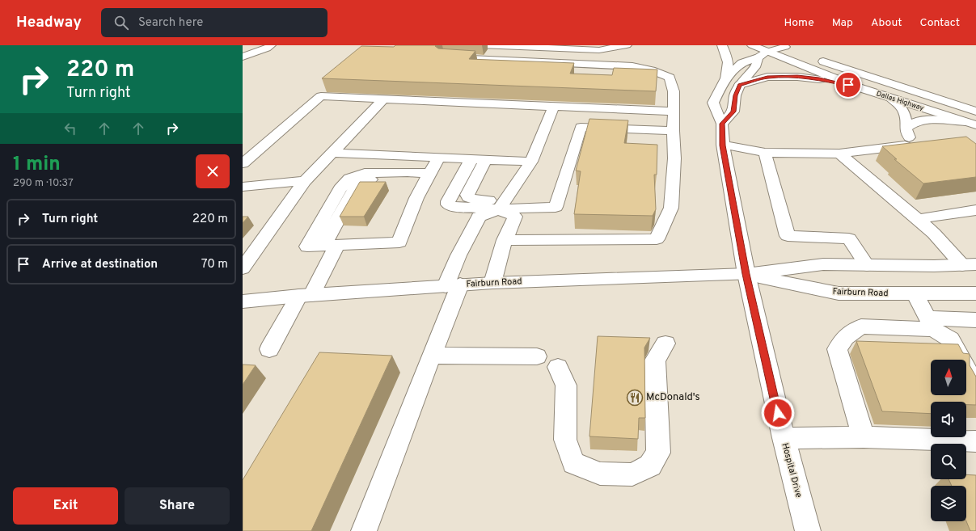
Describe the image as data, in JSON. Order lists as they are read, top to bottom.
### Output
{
  "streets": {
    "main road": ["Dallas Highway", "Fairburn Road", "Hospital Drive"]
  },
  "crossings": [
    ["Dallas Highway", "Hospital Drive"],
    ["Fairburn Road", "Hospital Drive"]
  ],
  "places": {
    "restaurant": ["McDonald's"]
  },
  "north": "top",
  "page": {
    "header": "Headway",
    "search": "Search here",
    "nav": [
      "Home",
      "Map",
      "About",
      "Contact"
    ],
    "turn": ["220 m", "Turn right"],
    "heading": ["1 min", "290 m · 10:37"],
    "list": [
      {
        "name": "Turn right",
        "value": "220 m"
      },
      {
        "name": "Arrive at destination",
        "value": "70 m"
      }
    ],
    "buttons": ["Exit", "Share"]
  }
}
